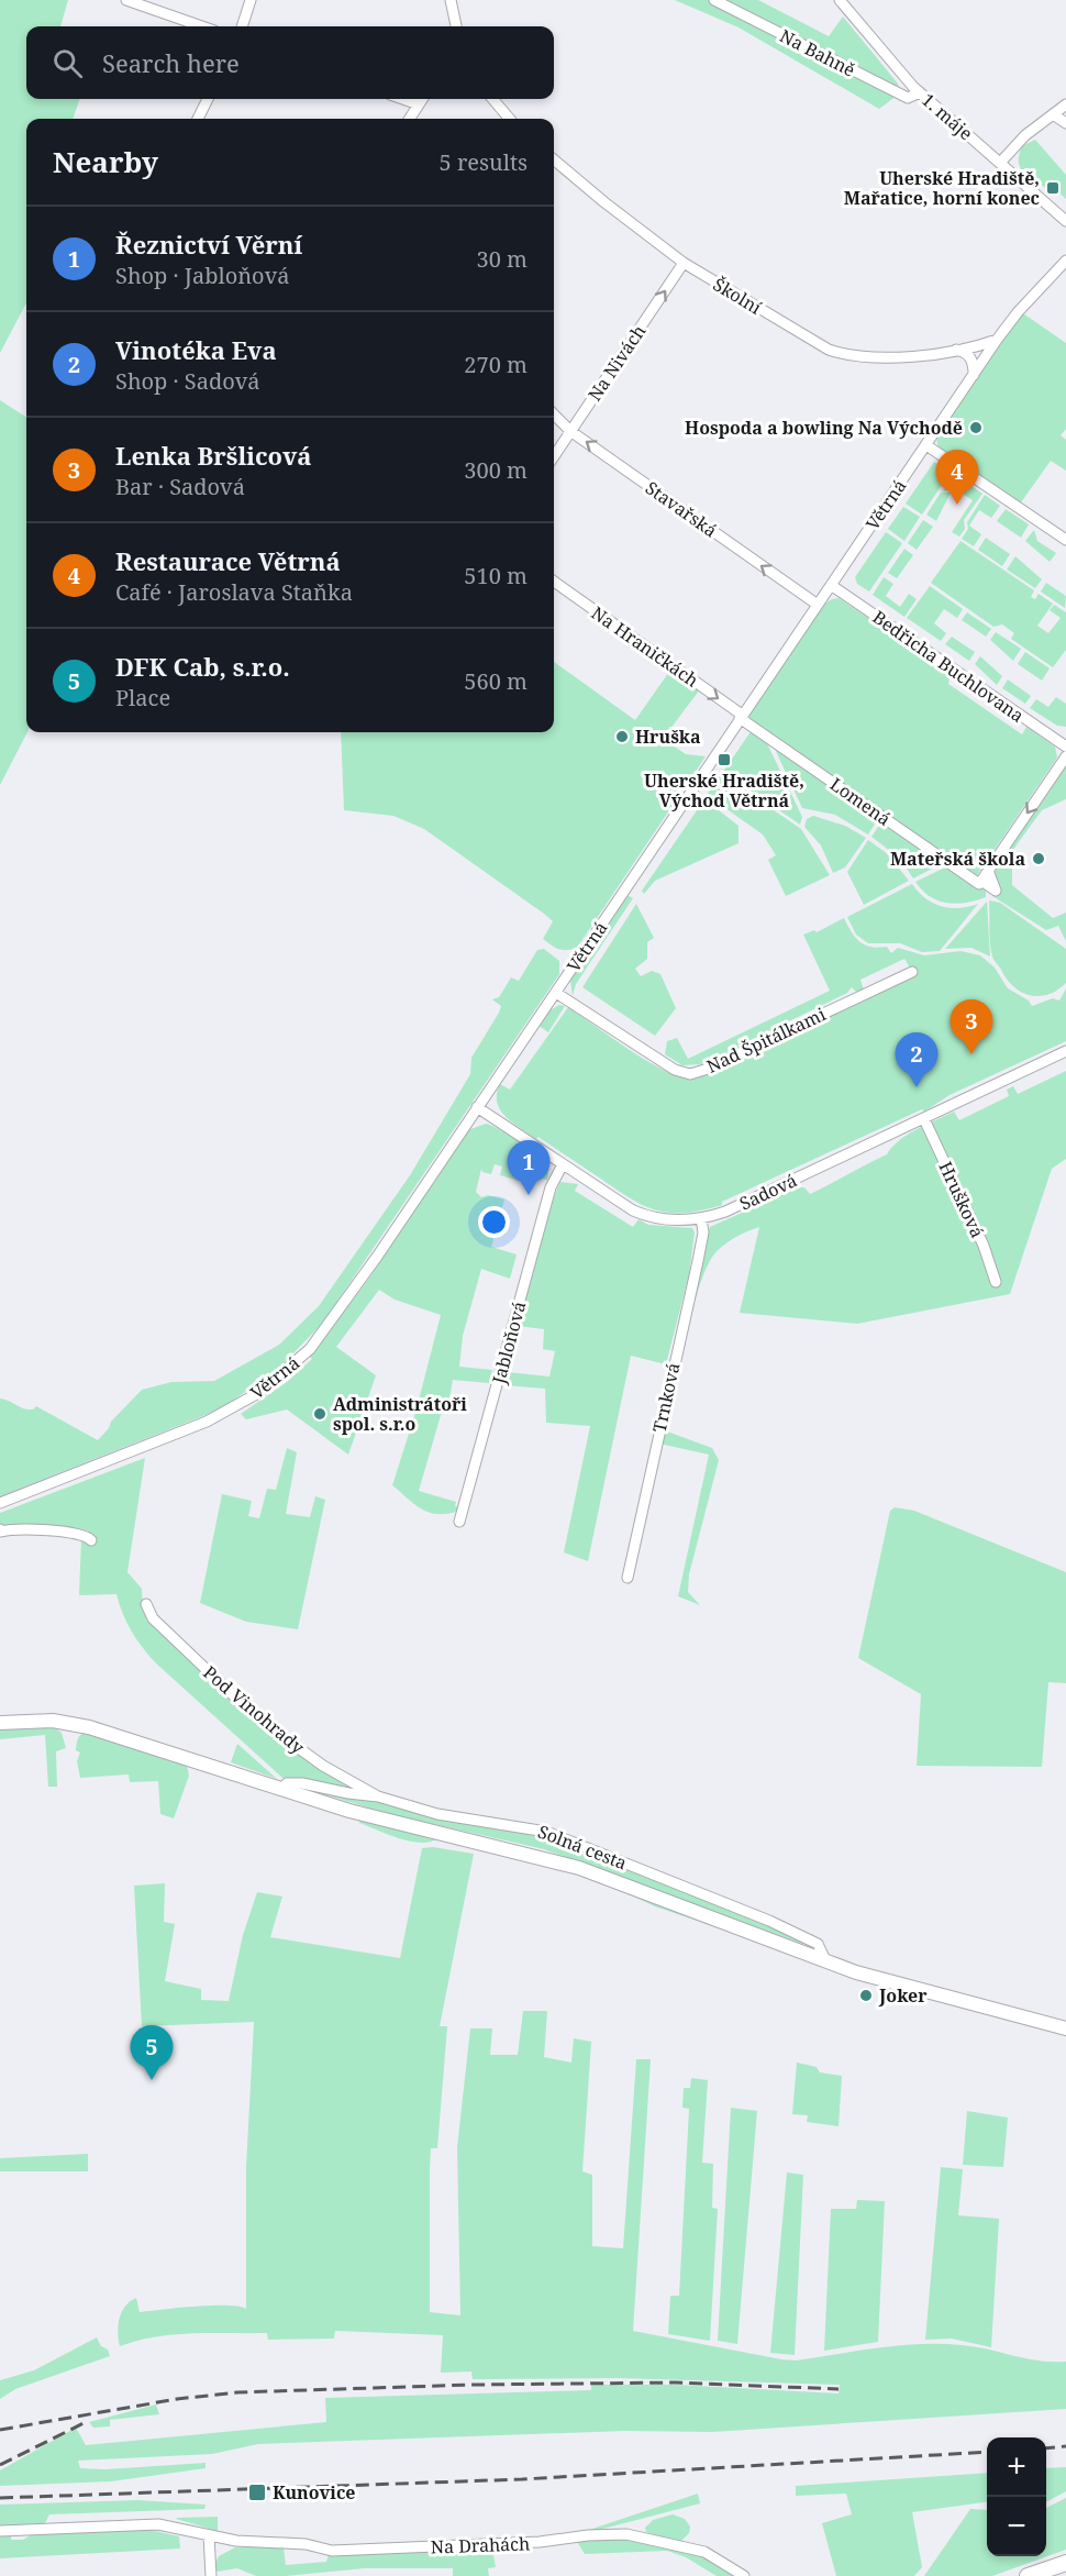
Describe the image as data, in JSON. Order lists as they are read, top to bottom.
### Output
{
  "streets": {
    "street": [
      "Na Bahně",
      "1. máje",
      "Školní",
      "Na Nivách",
      "Větrná",
      "Stavařská",
      "Na Hraničkách",
      "Bedřicha Buchlovana",
      "Lomená",
      "Nad Špitálkami",
      "Sadová",
      "Hrušková",
      "Jabloňová",
      "Trnková",
      "Pod Vinohrady",
      "Solná cesta",
      "Na Drahách"
    ]
  },
  "crossings": [
    ["Na Bahně", "1. máje"],
    ["Školní", "Na Nivách"],
    ["Školní", "Větrná"],
    ["Na Nivách", "Stavařská"],
    ["Větrná", "Stavařská"],
    ["Větrná", "Na Hraničkách"],
    ["Větrná", "Bedřicha Buchlovana"],
    ["Větrná", "Lomená"],
    ["Větrná", "Nad Špitálkami"],
    ["Větrná", "Sadová"],
    ["Na Hraničkách", "Lomená"],
    ["Sadová", "Hrušková"],
    ["Sadová", "Jabloňová"],
    ["Sadová", "Trnková"],
    ["Pod Vinohrady", "Solná cesta"]
  ],
  "one_way": ["Na Nivách", "Stavařská", "Na Hraničkách"],
  "places": {
    "transit": ["Uherské Hradiště, Mařatice, horní konec", "Uherské Hradiště, Východ Větrná", "Kunovice"],
    "other": [
      "Hospoda a bowling Na Východě",
      "Hruška",
      "Mateřská škola",
      "Administrátoři spol. s.r.o",
      "Joker"
    ]
  },
  "page": {
    "search": "Search here",
    "heading": ["Nearby", "5 results"],
    "list": [
      {
        "mark": "1",
        "name": "Řeznictví Věrní",
        "note": "Shop · Jabloňová",
        "value": "30 m"
      },
      {
        "mark": "2",
        "name": "Vinotéka Eva",
        "note": "Shop · Sadová",
        "value": "270 m"
      },
      {
        "mark": "3",
        "name": "Lenka Bršlicová",
        "note": "Bar · Sadová",
        "value": "300 m"
      },
      {
        "mark": "4",
        "name": "Restaurace Větrná",
        "note": "Café · Jaroslava Staňka",
        "value": "510 m"
      },
      {
        "mark": "5",
        "name": "DFK Cab, s.r.o.",
        "note": "Place",
        "value": "560 m"
      }
    ],
    "pins": [
      "4",
      "3",
      "2",
      "1",
      "5"
    ],
    "map_buttons": ["+", "−"]
  }
}
